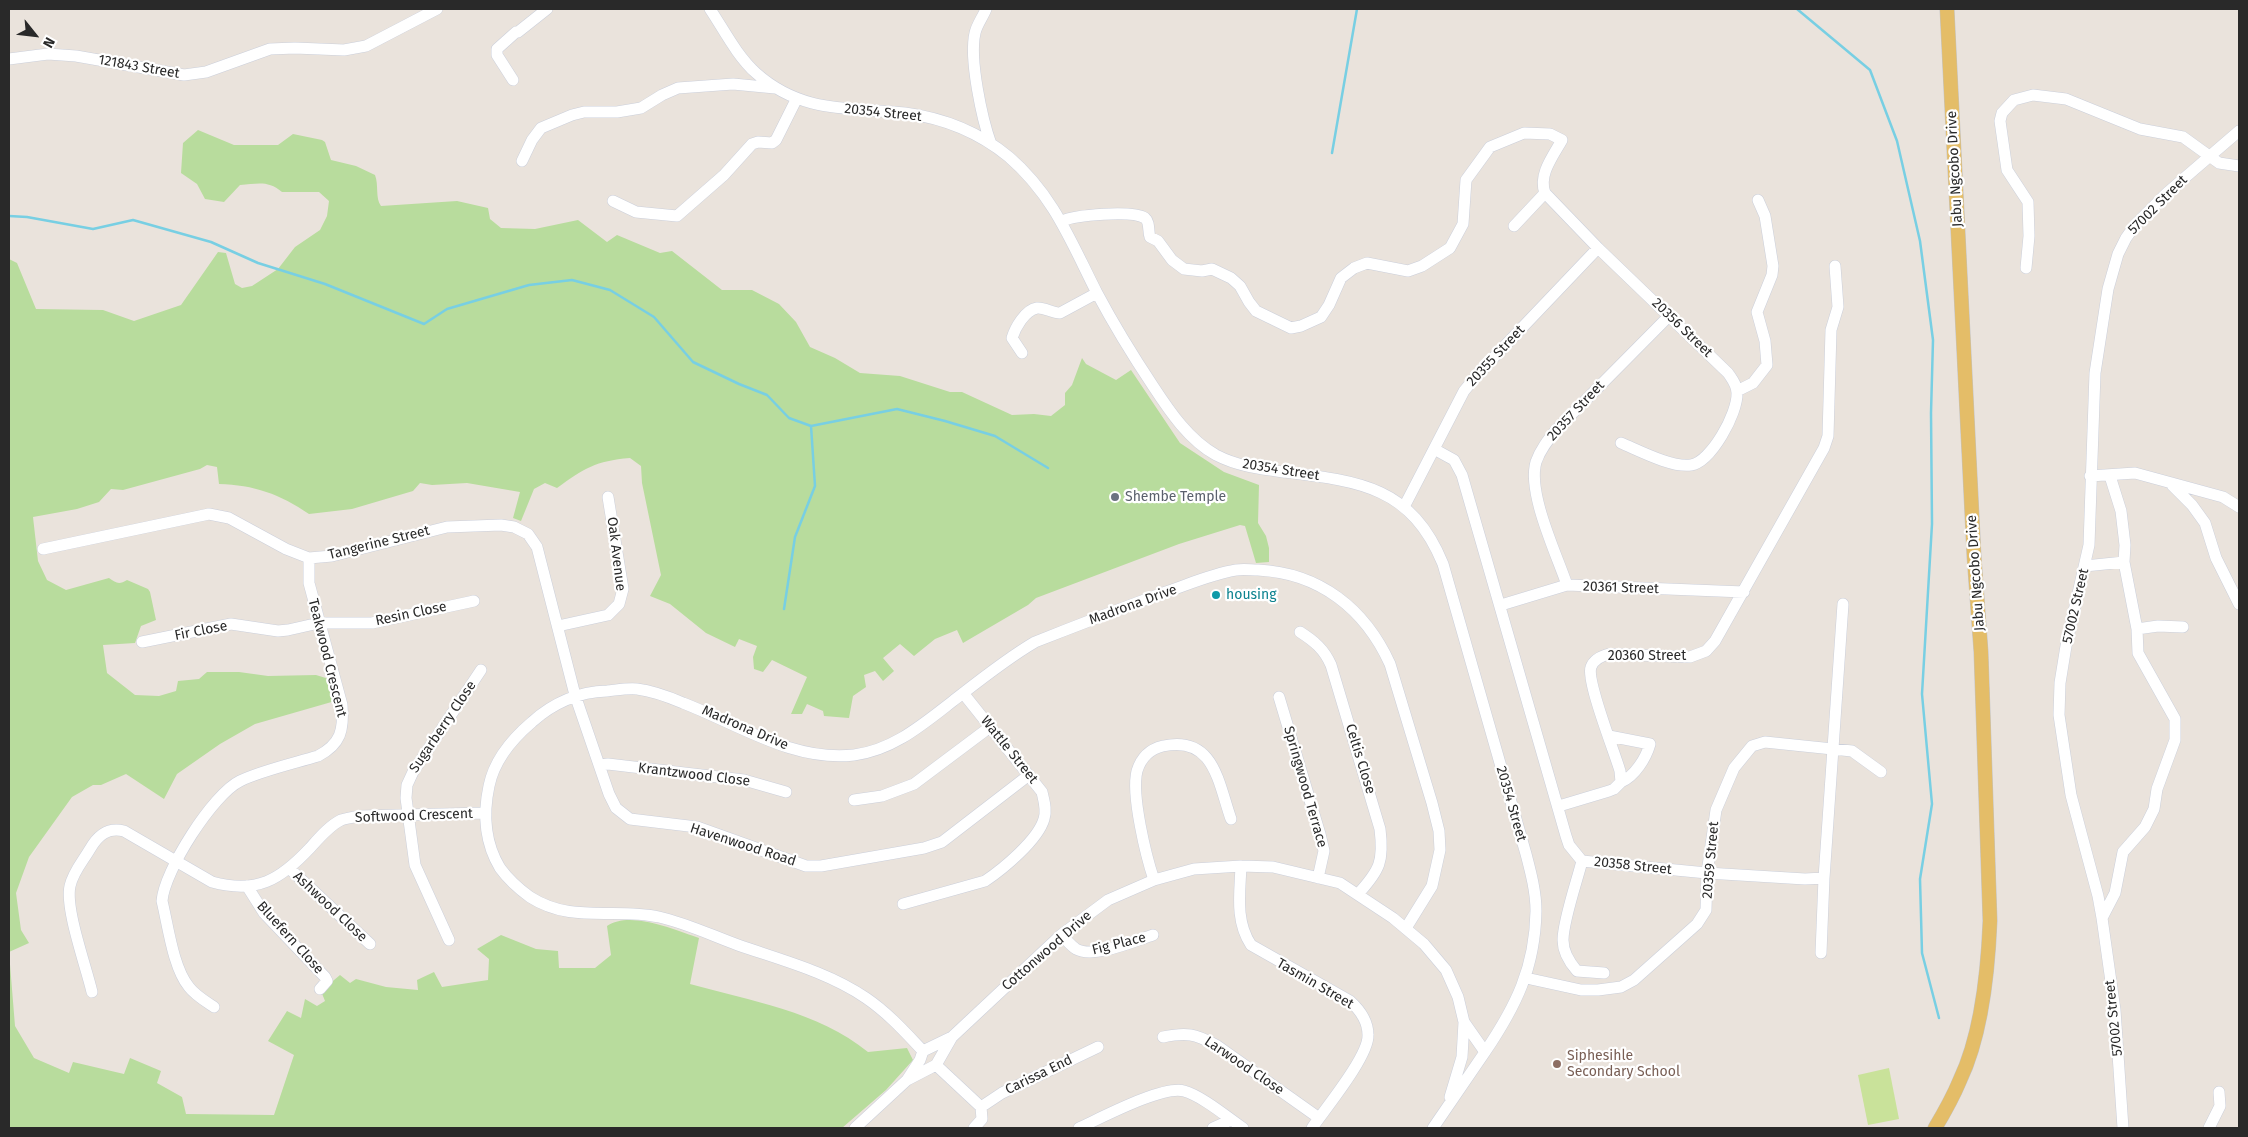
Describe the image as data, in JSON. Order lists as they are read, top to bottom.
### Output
{
  "streets": {
    "main road": ["Jabu Ngcobo Drive"],
    "street": [
      "121843 Street",
      "20354 Street",
      "57002 Street",
      "20356 Street",
      "20355 Street",
      "20357 Street",
      "Tangerine Street",
      "Oak Avenue",
      "20361 Street",
      "Madrona Drive",
      "Resin Close",
      "Fir Close",
      "20360 Street",
      "Teakwood Crescent",
      "Sugarberry Close",
      "Wattle Street",
      "Celtis Close",
      "Krantzwood Close",
      "Springwood Terrace",
      "Softwood Crescent",
      "Havenwood Road",
      "20359 Street",
      "20358 Street",
      "Ashwood Close",
      "Bluefern Close",
      "Fig Place",
      "Cottonwood Drive",
      "Tasmin Street",
      "Larwood Close",
      "Carissa End"
    ]
  },
  "crossings": [
    ["20354 Street", "20355 Street"],
    ["20354 Street", "20359 Street"],
    ["20354 Street", "Cottonwood Drive"],
    ["20356 Street", "20355 Street"],
    ["20356 Street", "20357 Street"],
    ["20355 Street", "20358 Street"],
    ["20357 Street", "20361 Street"],
    ["Tangerine Street", "Oak Avenue"],
    ["Tangerine Street", "Madrona Drive"],
    ["Tangerine Street", "Teakwood Crescent"],
    ["Tangerine Street", "Havenwood Road"],
    ["20361 Street", "20360 Street"],
    ["20361 Street", "20358 Street"],
    ["Madrona Drive", "Wattle Street"],
    ["Madrona Drive", "Softwood Crescent"],
    ["Madrona Drive", "Havenwood Road"],
    ["Madrona Drive", "Cottonwood Drive"],
    ["Madrona Drive", "Carissa End"],
    ["Resin Close", "Fir Close"],
    ["Resin Close", "Teakwood Crescent"],
    ["Fir Close", "Teakwood Crescent"],
    ["Teakwood Crescent", "Softwood Crescent"],
    ["Sugarberry Close", "Softwood Crescent"],
    ["Wattle Street", "Havenwood Road"],
    ["Celtis Close", "Cottonwood Drive"],
    ["Krantzwood Close", "Havenwood Road"],
    ["Springwood Terrace", "Cottonwood Drive"],
    ["Softwood Crescent", "Ashwood Close"],
    ["Softwood Crescent", "Bluefern Close"],
    ["20359 Street", "20358 Street"],
    ["Fig Place", "Cottonwood Drive"],
    ["Cottonwood Drive", "Tasmin Street"],
    ["Tasmin Street", "Larwood Close"]
  ],
  "places": ["Shembe Temple", "housing", "Siphesihle Secondary School"],
  "north": "bottom right"
}
